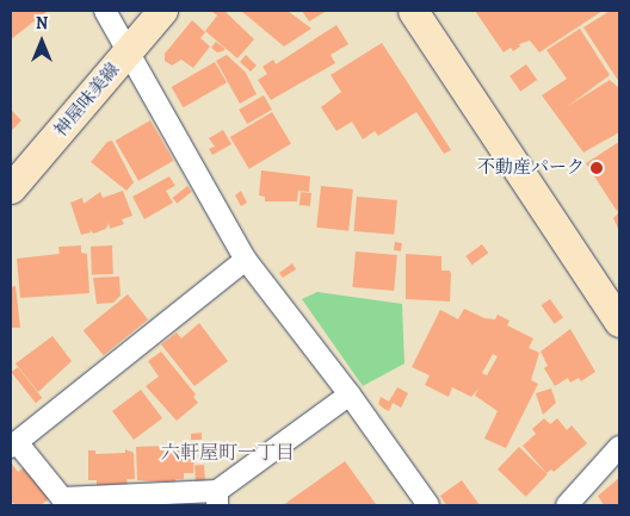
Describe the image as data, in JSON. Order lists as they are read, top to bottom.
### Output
{
  "streets": {
    "street": ["神屋味美線"]
  },
  "districts": ["六軒屋町一丁目"],
  "places": ["不動産パーク"],
  "north": "top"
}
